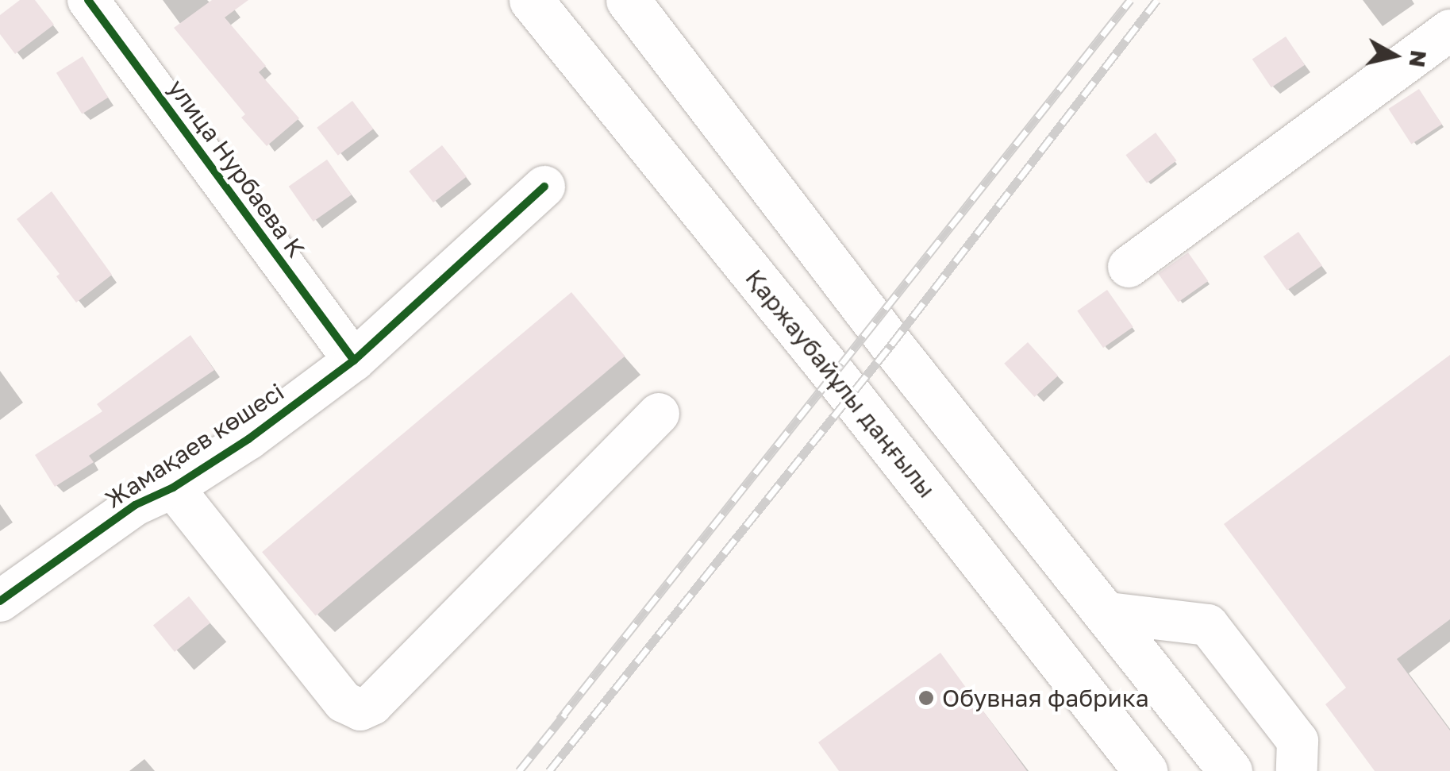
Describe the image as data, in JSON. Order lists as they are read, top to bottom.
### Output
{
  "streets": {
    "highway": ["Қаржаубайұлы даңғылы"],
    "street": ["улица Нурбаева К", "Жамақаев көшесі"]
  },
  "crossings": [
    ["улица Нурбаева К", "Жамақаев көшесі"]
  ],
  "places": ["Обувная фабрика"],
  "north": "right"
}
